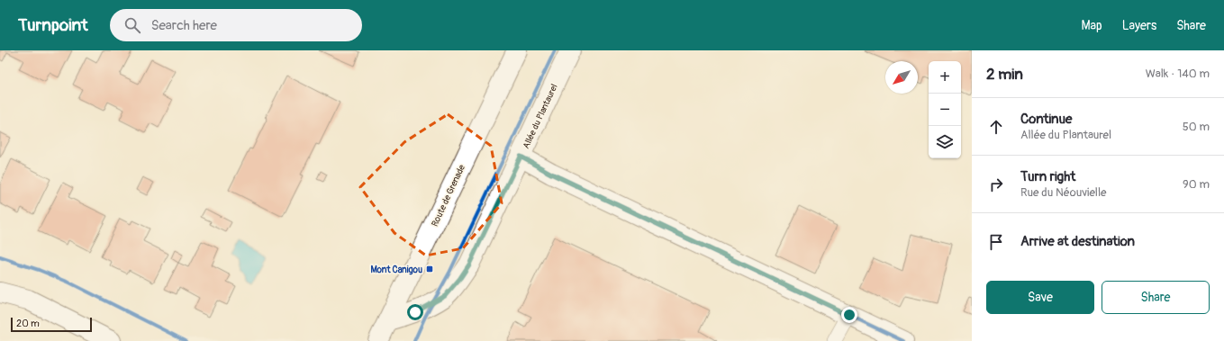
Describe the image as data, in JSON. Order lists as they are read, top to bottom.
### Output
{
  "streets": {
    "street": ["Allée du Plantaurel", "Route de Grenade"]
  },
  "crossings": [
    ["Allée du Plantaurel", "Route de Grenade"]
  ],
  "places": {
    "transit": ["Mont Canigou"]
  },
  "scale_bar": "20 m",
  "north": "bottom left",
  "page": {
    "header": "Turnpoint",
    "search": "Search here",
    "nav": ["Map", "Layers", "Share"],
    "heading": ["2 min", "Walk · 140 m"],
    "map_buttons": ["+", "−"],
    "list": [
      ["Continue", "Allée du Plantaurel", "50 m"],
      ["Turn right", "Rue du Néouvielle", "90 m"],
      "Arrive at destination"
    ],
    "buttons": ["Save", "Share"],
    "scale": "20 m"
  }
}
